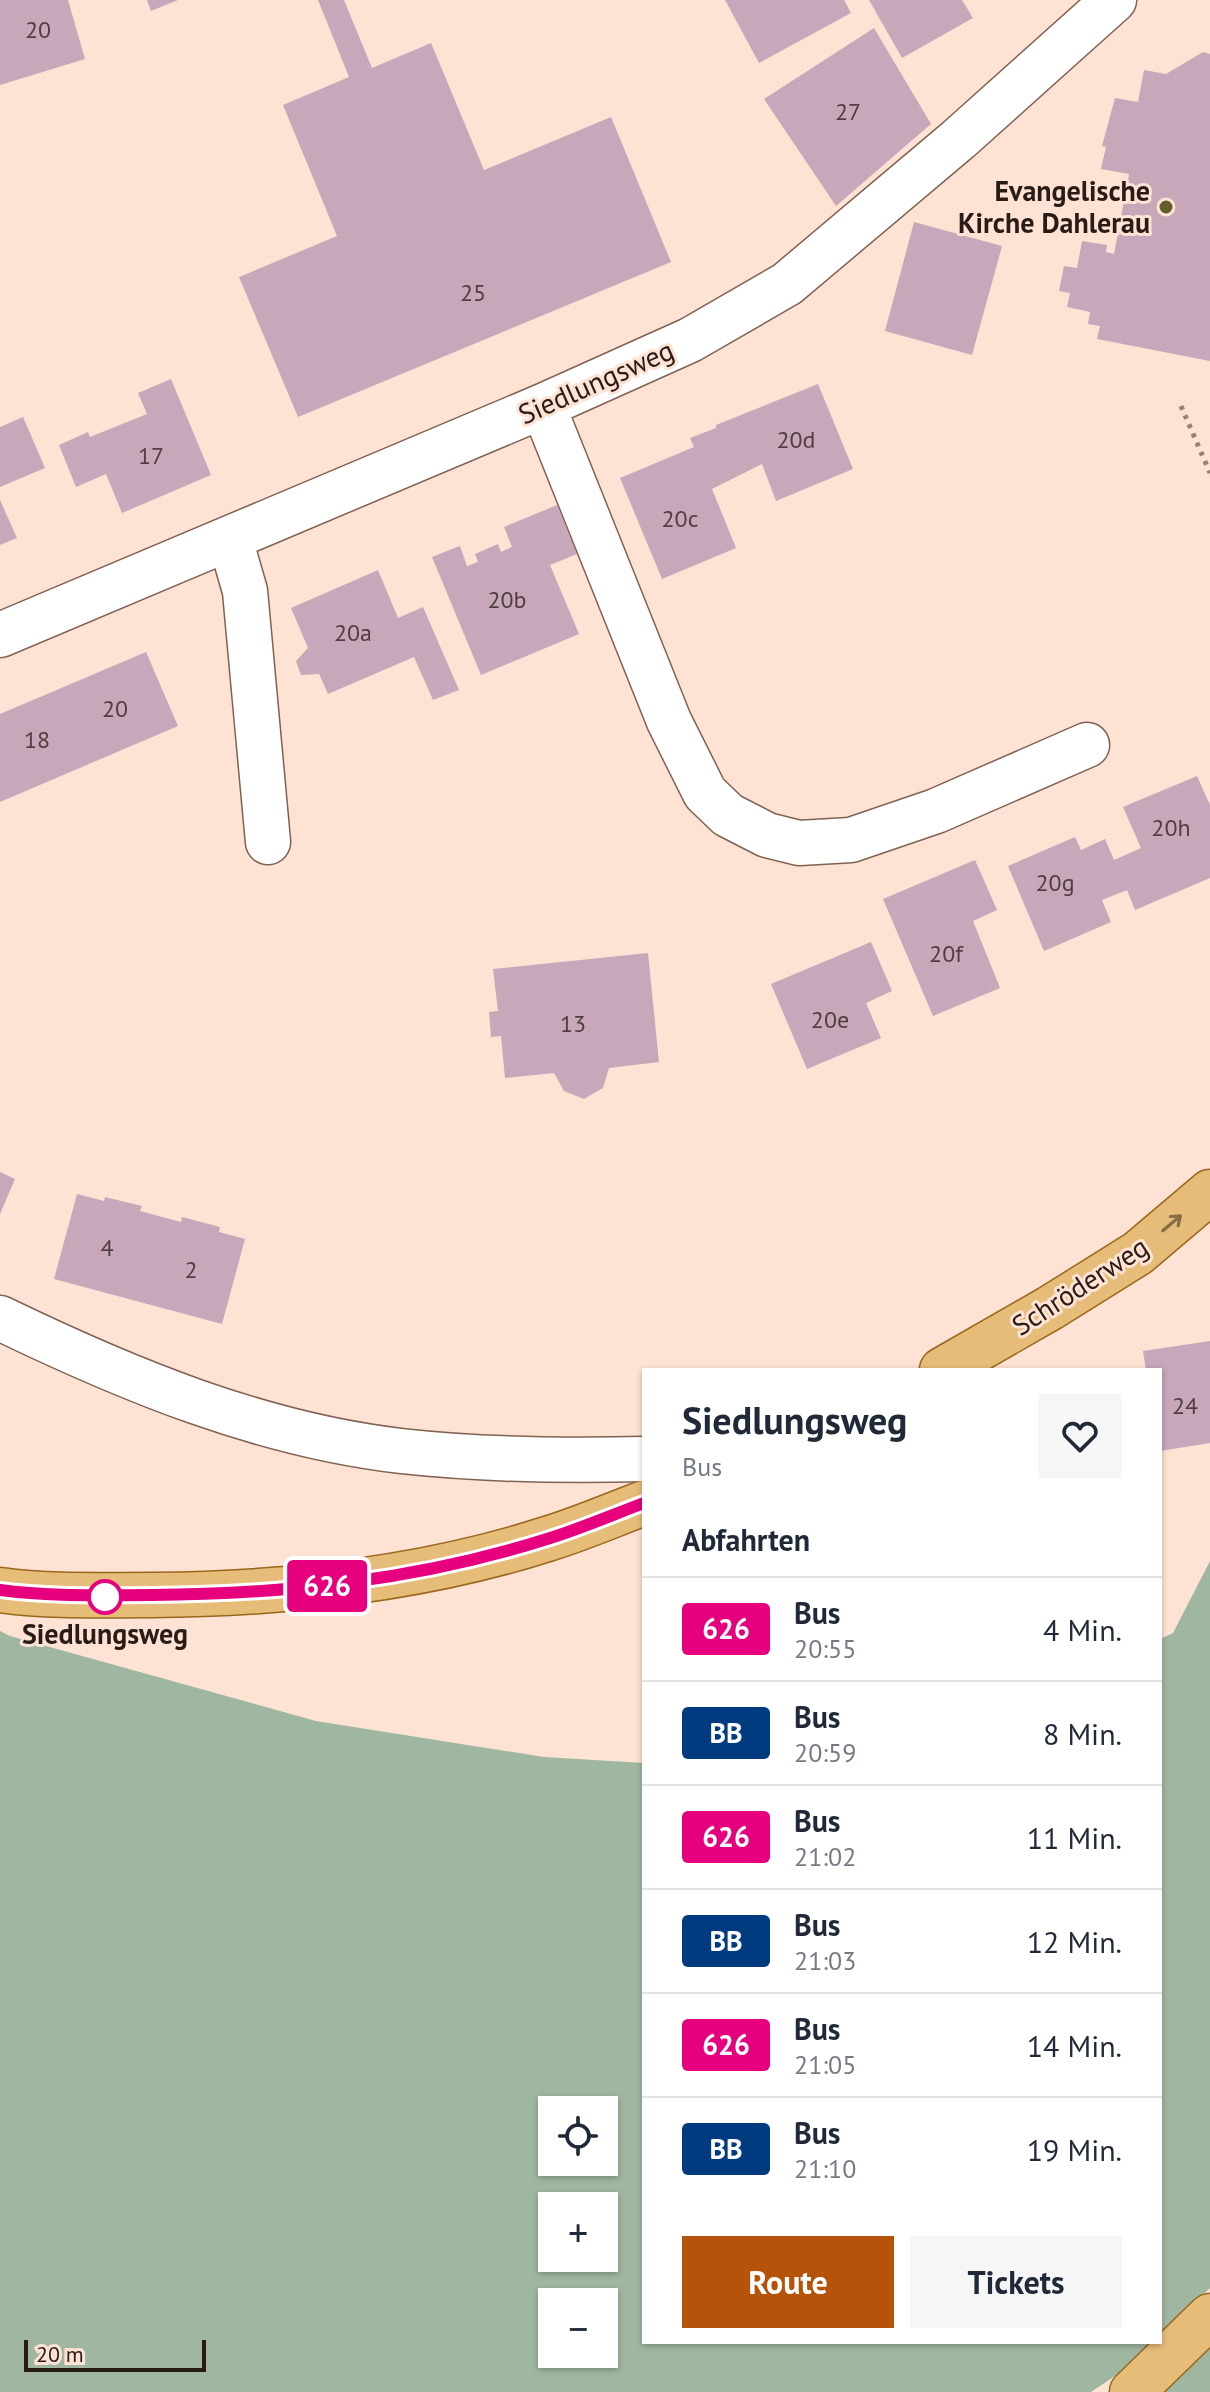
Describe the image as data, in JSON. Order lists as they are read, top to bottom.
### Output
{
  "streets": {
    "main road": ["Schröderweg"],
    "street": ["Siedlungsweg"]
  },
  "one_way": ["Schröderweg"],
  "places": ["Evangelische Kirche Dahlerau", "Siedlungsweg"],
  "lines": ["bus line 626"],
  "house_numbers": [
    "20",
    "27",
    "25",
    "20d",
    "17",
    "20c",
    "20b",
    "20a",
    "20",
    "18",
    "20h",
    "20g",
    "20f",
    "20e",
    "13",
    "4",
    "2",
    "24"
  ],
  "scale_bar": "20 m",
  "page": {
    "on_map": "626",
    "heading": [
      ["Siedlungsweg", "Bus"],
      "Abfahrten"
    ],
    "list": [
      {
        "mark": "626",
        "name": "Bus",
        "note": "20:55",
        "value": "4 Min."
      },
      {
        "mark": "BB",
        "name": "Bus",
        "note": "20:59",
        "value": "8 Min."
      },
      {
        "mark": "626",
        "name": "Bus",
        "note": "21:02",
        "value": "11 Min."
      },
      {
        "mark": "BB",
        "name": "Bus",
        "note": "21:03",
        "value": "12 Min."
      },
      {
        "mark": "626",
        "name": "Bus",
        "note": "21:05",
        "value": "14 Min."
      },
      {
        "mark": "BB",
        "name": "Bus",
        "note": "21:10",
        "value": "19 Min."
      }
    ],
    "map_buttons": ["+", "−"],
    "buttons": ["Route", "Tickets"],
    "scale": "20 m"
  }
}
